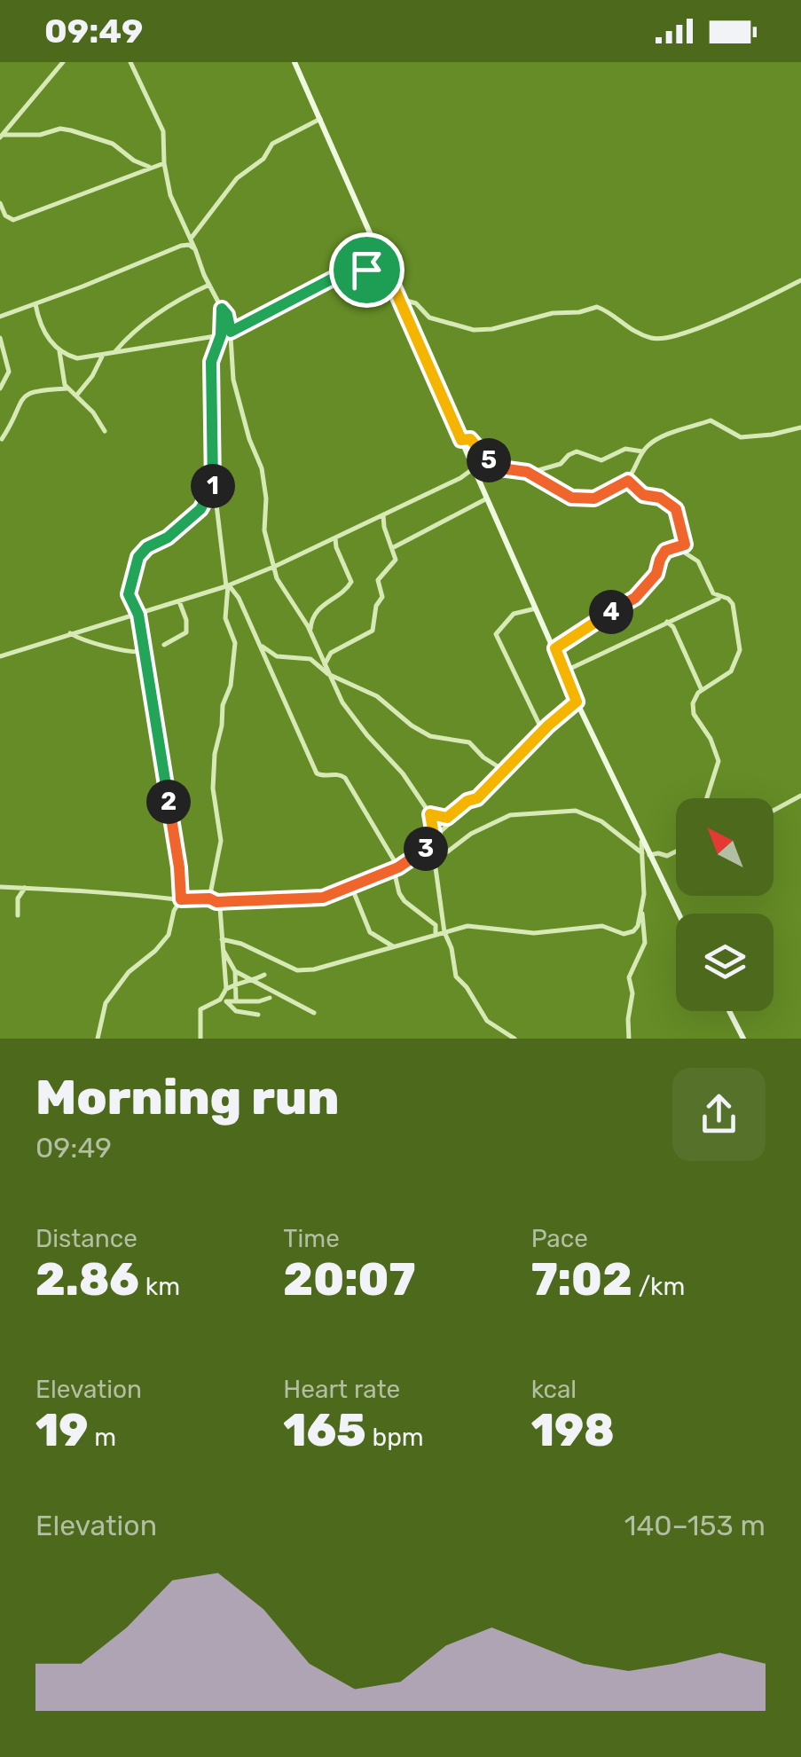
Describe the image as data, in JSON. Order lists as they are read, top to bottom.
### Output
{
  "north": "top left",
  "page": {
    "status": "09:49",
    "pins": [
      "5",
      "1",
      "4",
      "2",
      "3"
    ],
    "heading": ["Morning run", "09:49"],
    "stats": [
      ["Distance", "2.86 km"],
      ["Time", "20:07"],
      ["Pace", "7:02 /km"],
      ["Elevation", "19 m"],
      ["Heart rate", "165 bpm"],
      ["kcal", "198"]
    ],
    "chart": ["Elevation", "140–153 m"]
  }
}
